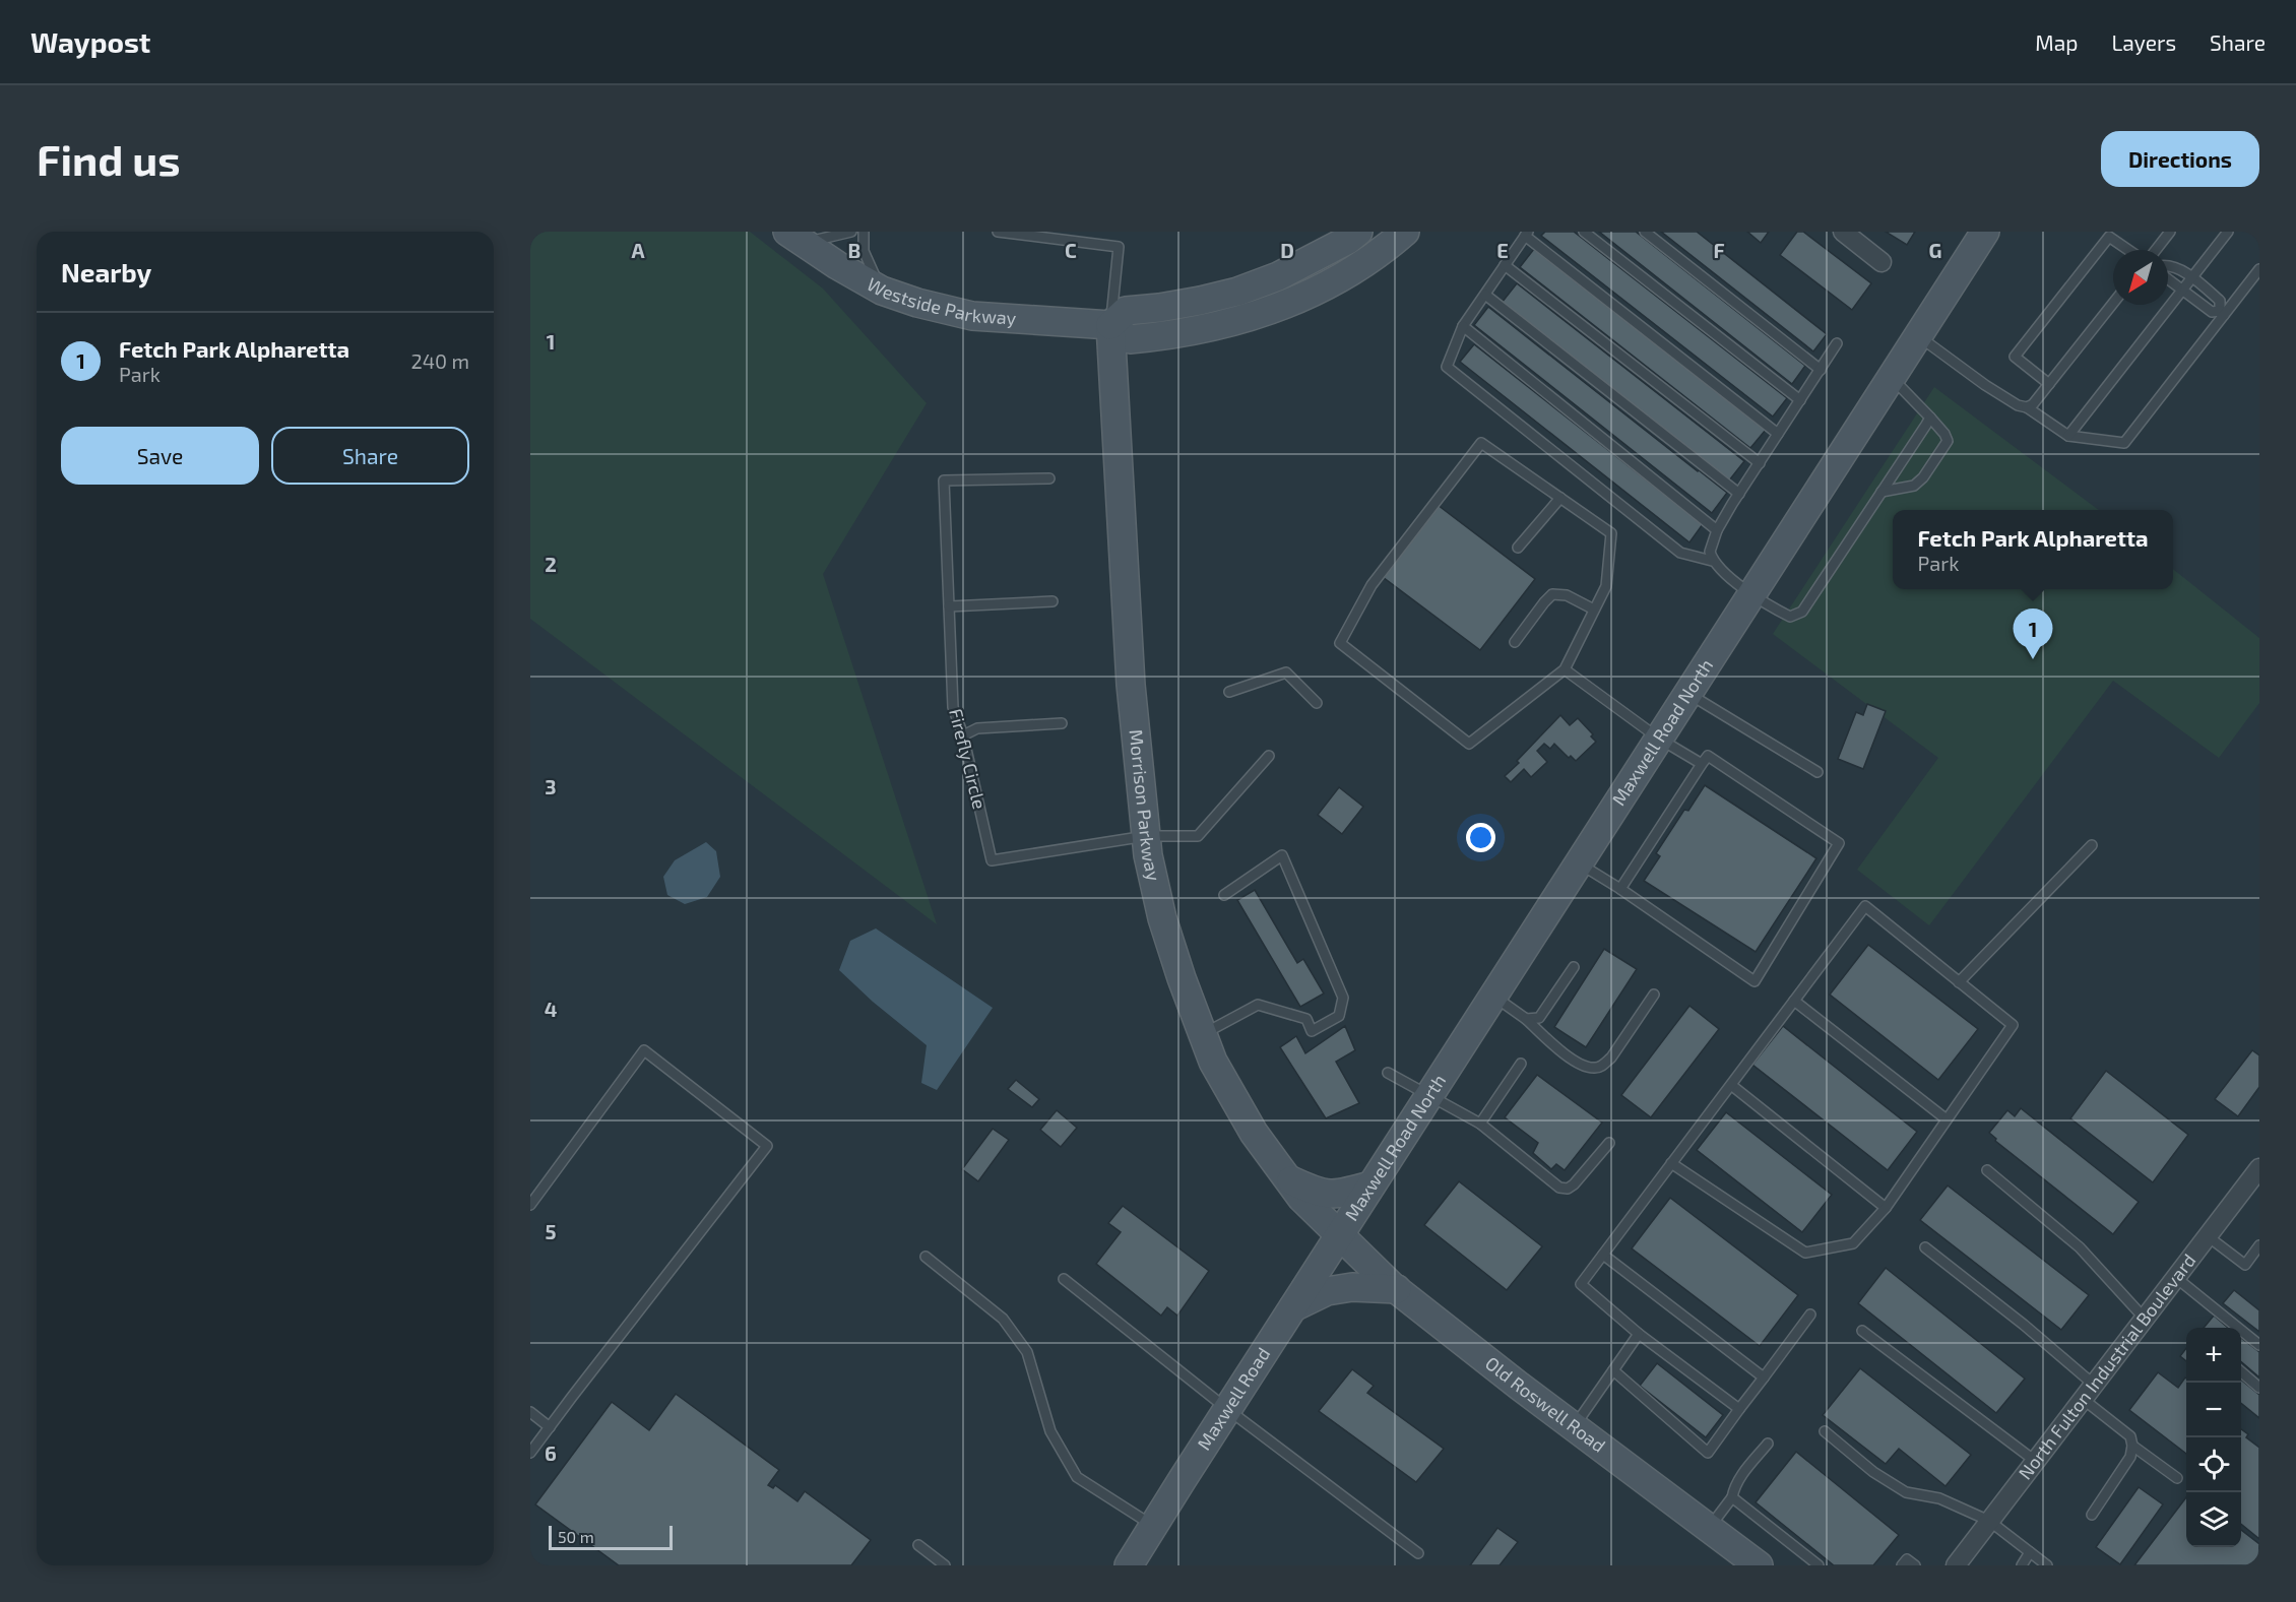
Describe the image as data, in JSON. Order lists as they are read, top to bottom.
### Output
{
  "streets": {
    "street": [
      "Westside Parkway",
      "Maxwell Road North",
      "Morrison Parkway",
      "North Fulton Industrial Boulevard",
      "Maxwell Road",
      "Old Roswell Road"
    ],
    "lane": ["Firefly Circle"]
  },
  "crossings": [
    ["Westside Parkway", "Morrison Parkway"],
    ["Maxwell Road North", "Morrison Parkway"],
    ["Maxwell Road North", "Maxwell Road"],
    ["Maxwell Road North", "Old Roswell Road"],
    ["Firefly Circle", "Morrison Parkway"],
    ["Morrison Parkway", "Maxwell Road"],
    ["Morrison Parkway", "Old Roswell Road"],
    ["Maxwell Road", "Old Roswell Road"]
  ],
  "scale_bar": "50 m",
  "north": "bottom left",
  "page": {
    "header": "Waypost",
    "nav": ["Map", "Layers", "Share"],
    "buttons": [
      "Directions",
      ["Save", "Share"]
    ],
    "title": "Find us",
    "heading": "Nearby",
    "list": [
      {
        "mark": "1",
        "name": "Fetch Park Alpharetta",
        "note": "Park",
        "value": "240 m"
      }
    ],
    "popup": ["Fetch Park Alpharetta", "Park"],
    "pins": "1",
    "map_buttons": ["+", "−"],
    "scale": "50 m"
  },
  "grid": {
    "columns": [
      "A",
      "B",
      "C",
      "D",
      "E",
      "F",
      "G"
    ],
    "rows": [
      "1",
      "2",
      "3",
      "4",
      "5",
      "6"
    ]
  }
}
